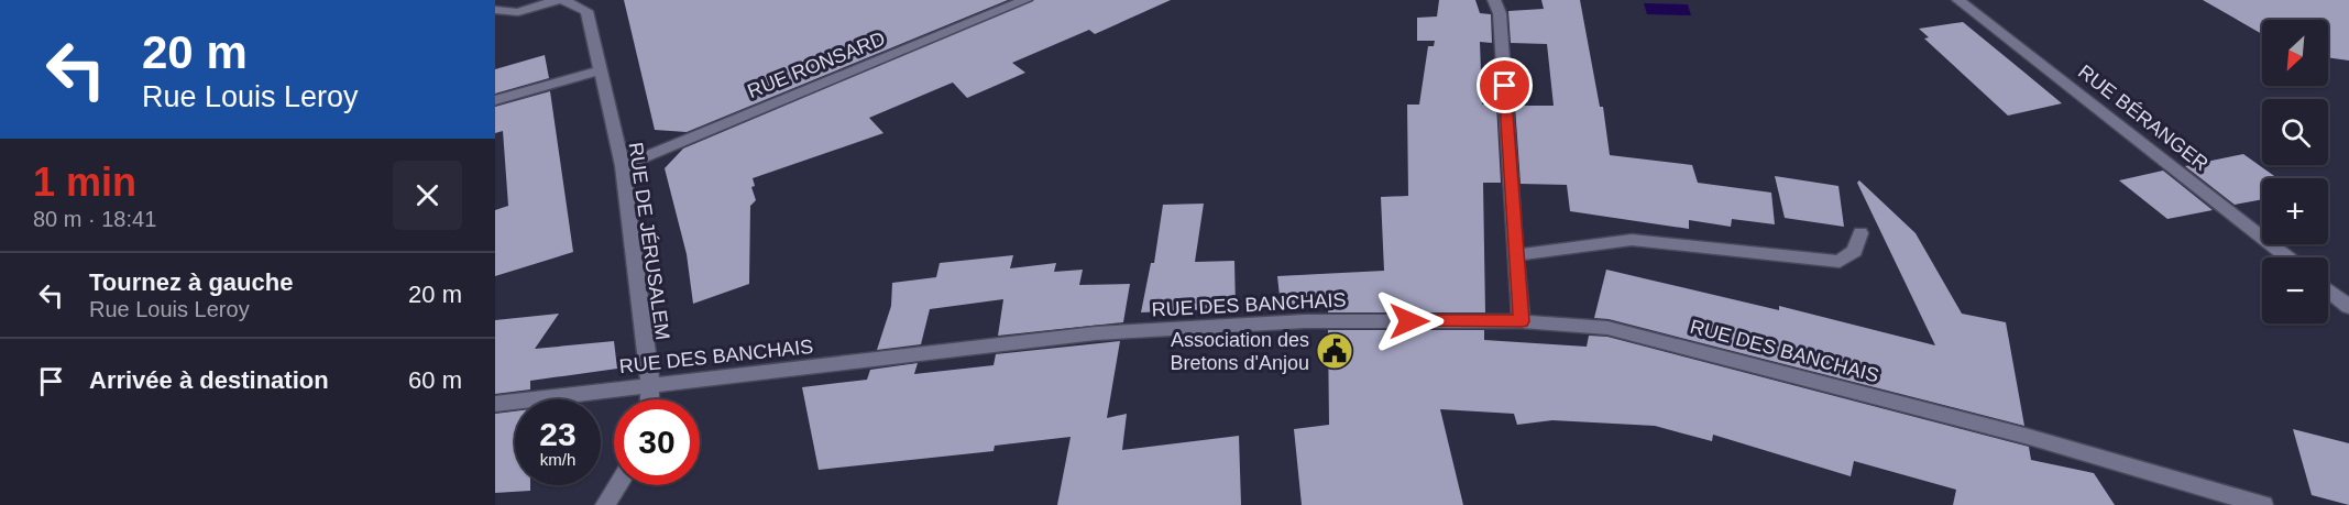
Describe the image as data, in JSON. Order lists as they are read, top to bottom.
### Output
{
  "streets": {
    "street": [
      "RUE RONSARD",
      "RUE BÉRANGER",
      "RUE DE JÉRUSALEM",
      "RUE DES BANCHAIS"
    ]
  },
  "crossings": [
    ["RUE RONSARD", "RUE DE JÉRUSALEM"],
    ["RUE DE JÉRUSALEM", "RUE DES BANCHAIS"]
  ],
  "places": {
    "public building": ["Association des Bretons d'Anjou"]
  },
  "north": "bottom left",
  "page": {
    "turn": ["20 m", "Rue Louis Leroy"],
    "map_buttons": ["+", "−"],
    "heading": ["1 min", "80 m · 18:41"],
    "list": [
      {
        "name": "Tournez à gauche",
        "note": "Rue Louis Leroy",
        "value": "20 m"
      },
      {
        "name": "Arrivée à destination",
        "value": "60 m"
      }
    ],
    "speed": "23 km/h",
    "limit": "30"
  }
}
